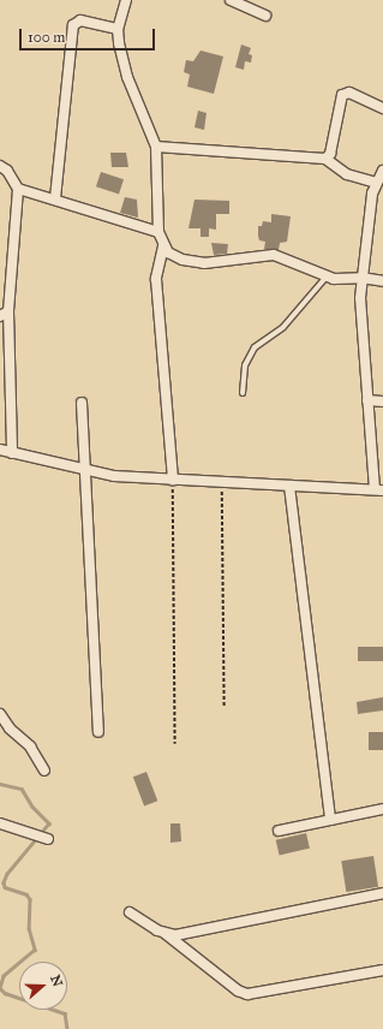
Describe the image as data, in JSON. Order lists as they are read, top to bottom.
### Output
{
  "scale_bar": "100 m",
  "north": "right"
}
